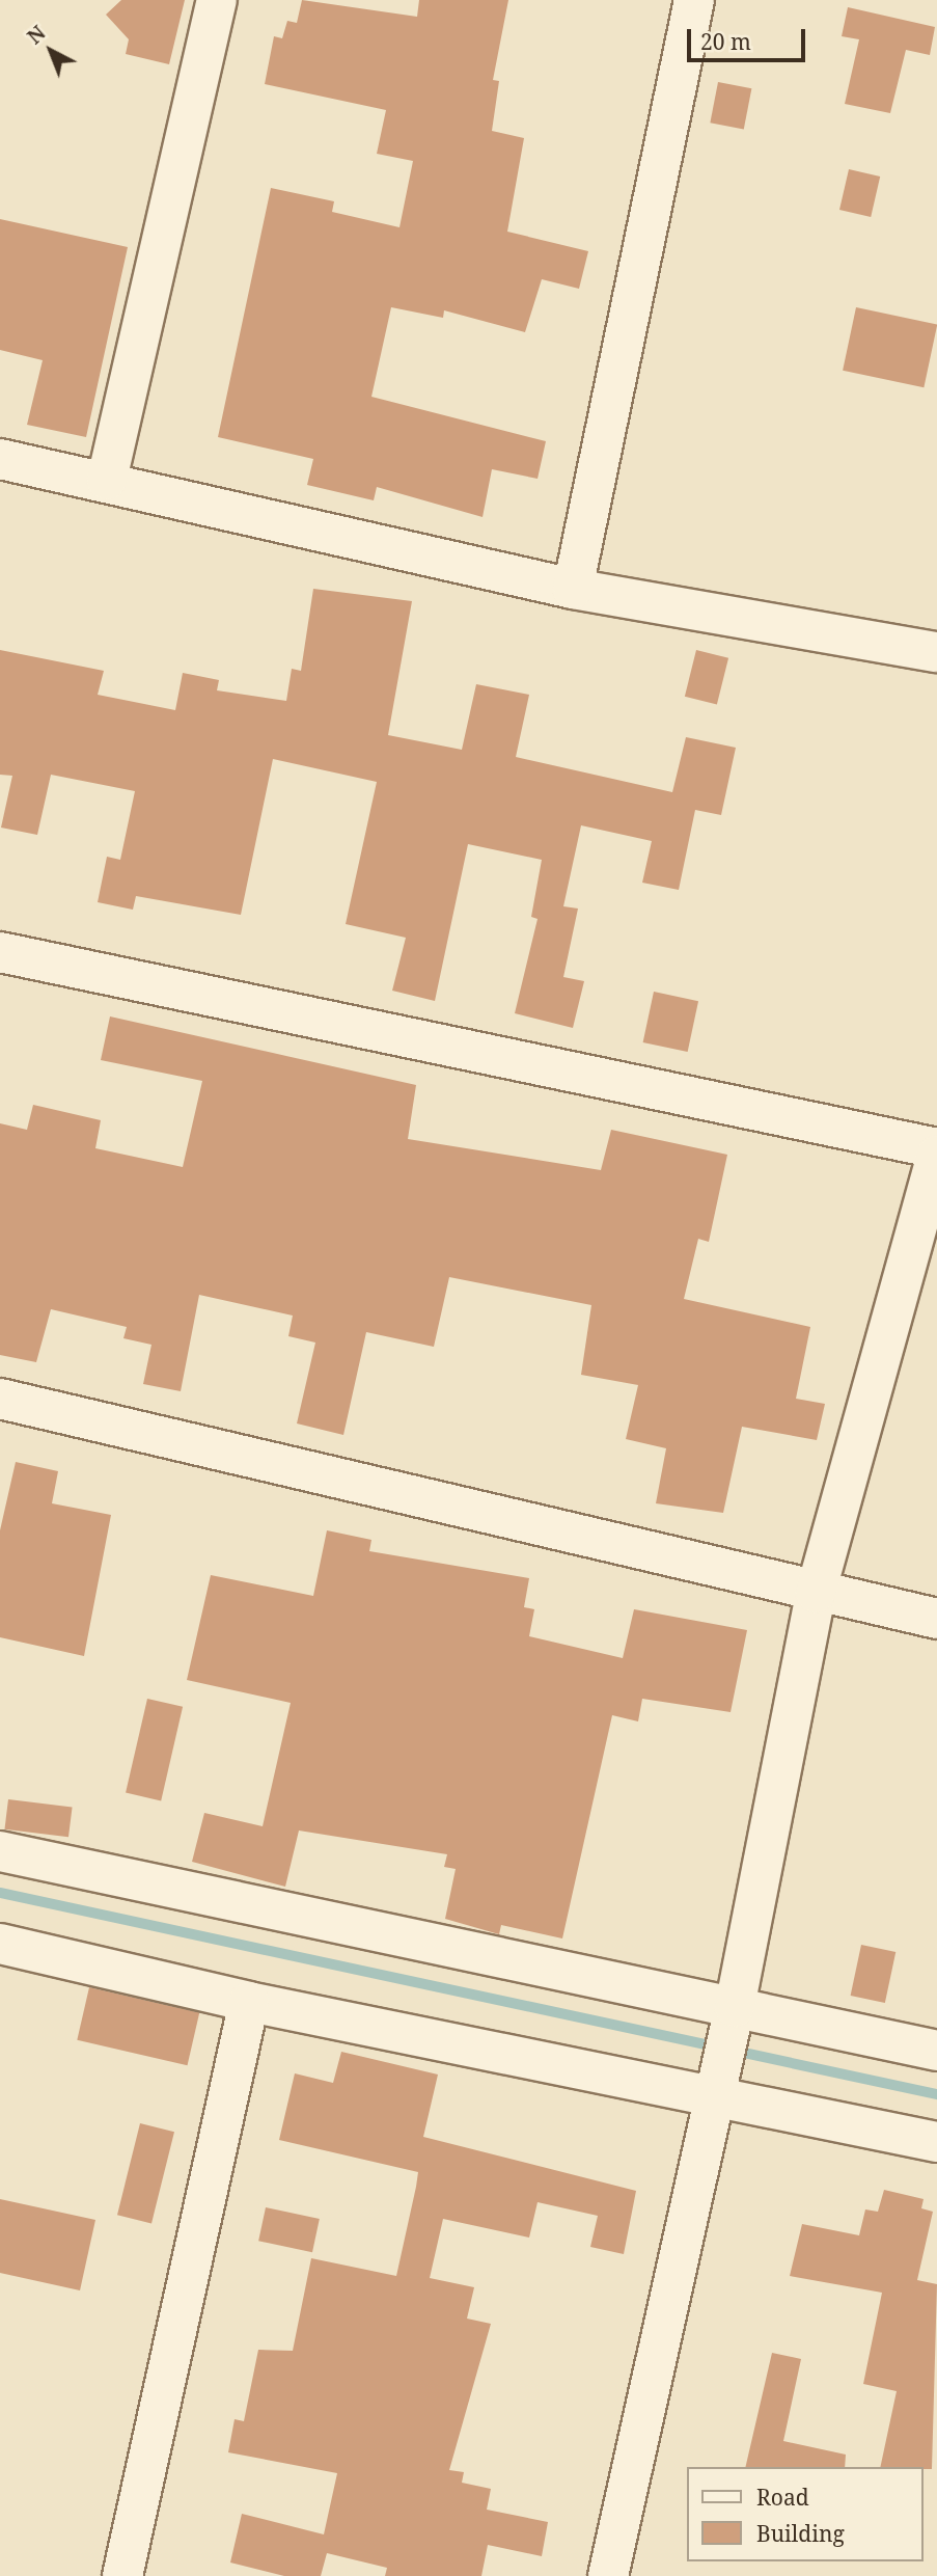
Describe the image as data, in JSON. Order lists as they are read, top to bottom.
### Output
{
  "legend": ["Road", "Building"],
  "scale_bar": "20 m",
  "north": "top left"
}
